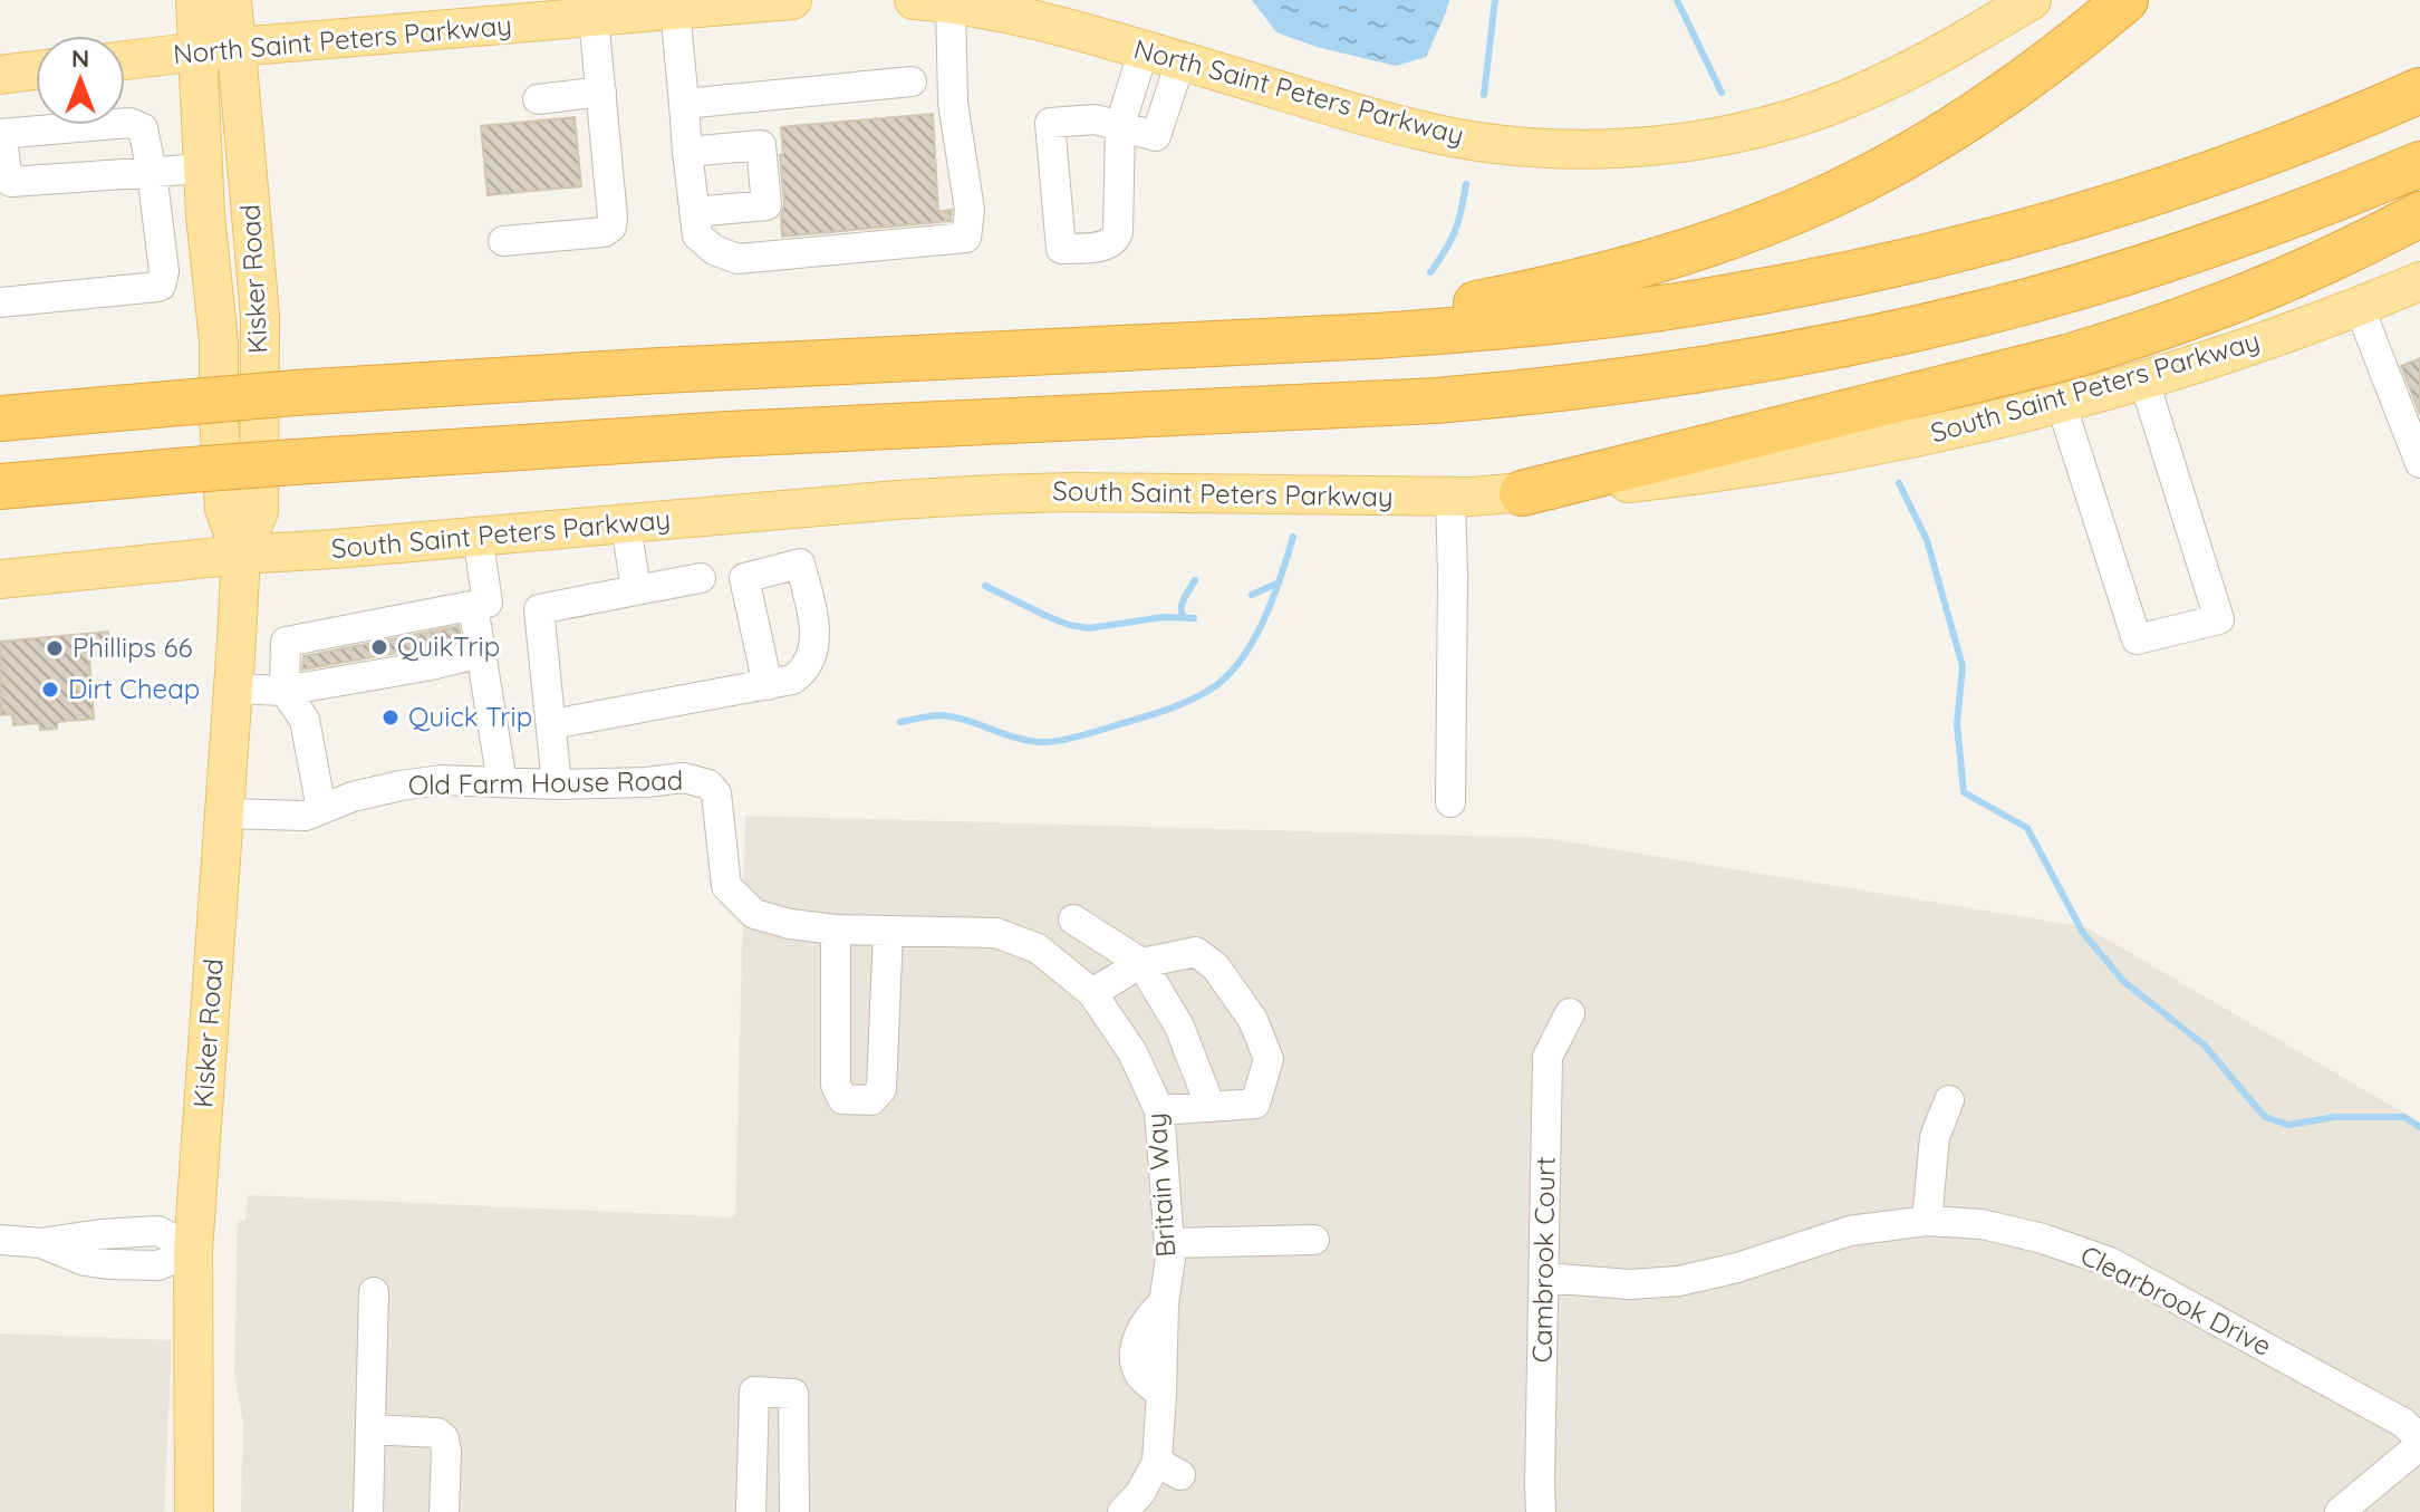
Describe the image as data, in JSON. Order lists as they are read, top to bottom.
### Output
{
  "streets": {
    "main road": ["North Saint Peters Parkway", "Kisker Road", "South Saint Peters Parkway"],
    "street": [
      "Old Farm House Road",
      "Britain Way",
      "Cambrook Court",
      "Clearbrook Drive"
    ]
  },
  "crossings": [
    ["North Saint Peters Parkway", "Kisker Road"],
    ["Kisker Road", "South Saint Peters Parkway"],
    ["Kisker Road", "Old Farm House Road"],
    ["Old Farm House Road", "Britain Way"],
    ["Cambrook Court", "Clearbrook Drive"]
  ],
  "places": [
    "QuikTrip",
    "Phillips 66",
    "Dirt Cheap",
    "Quick Trip"
  ],
  "north": "top"
}
